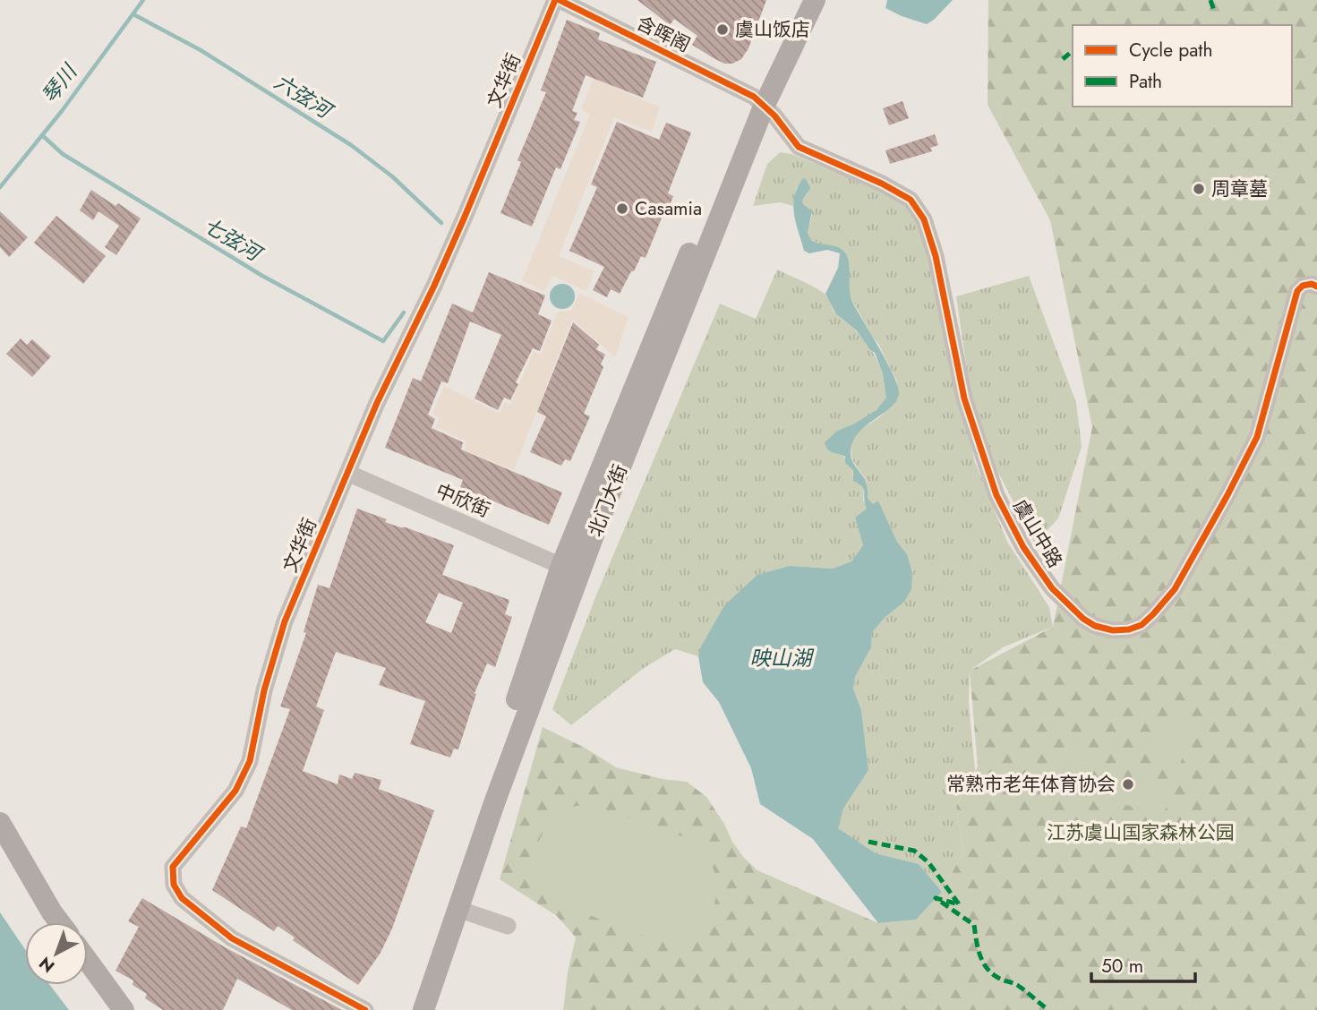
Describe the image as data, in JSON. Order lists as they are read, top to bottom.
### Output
{
  "streets": {
    "main road": ["北门大街"],
    "street": [
      "含晖阁",
      "文华街",
      "中欣街",
      "虞山中路"
    ]
  },
  "crossings": [
    ["含晖阁", "文华街"],
    ["含晖阁", "北门大街"],
    ["含晖阁", "虞山中路"],
    ["文华街", "中欣街"],
    ["中欣街", "北门大街"],
    ["北门大街", "虞山中路"]
  ],
  "water": [
    "琴川",
    "六弦河",
    "七弦河",
    "映山湖"
  ],
  "parks": ["江苏虞山国家森林公园"],
  "places": [
    "虞山饭店",
    "周章墓",
    "Casamia",
    "常熟市老年体育协会"
  ],
  "legend": ["Cycle path", "Path"],
  "scale_bar": "50 m",
  "north": "bottom left"
}
